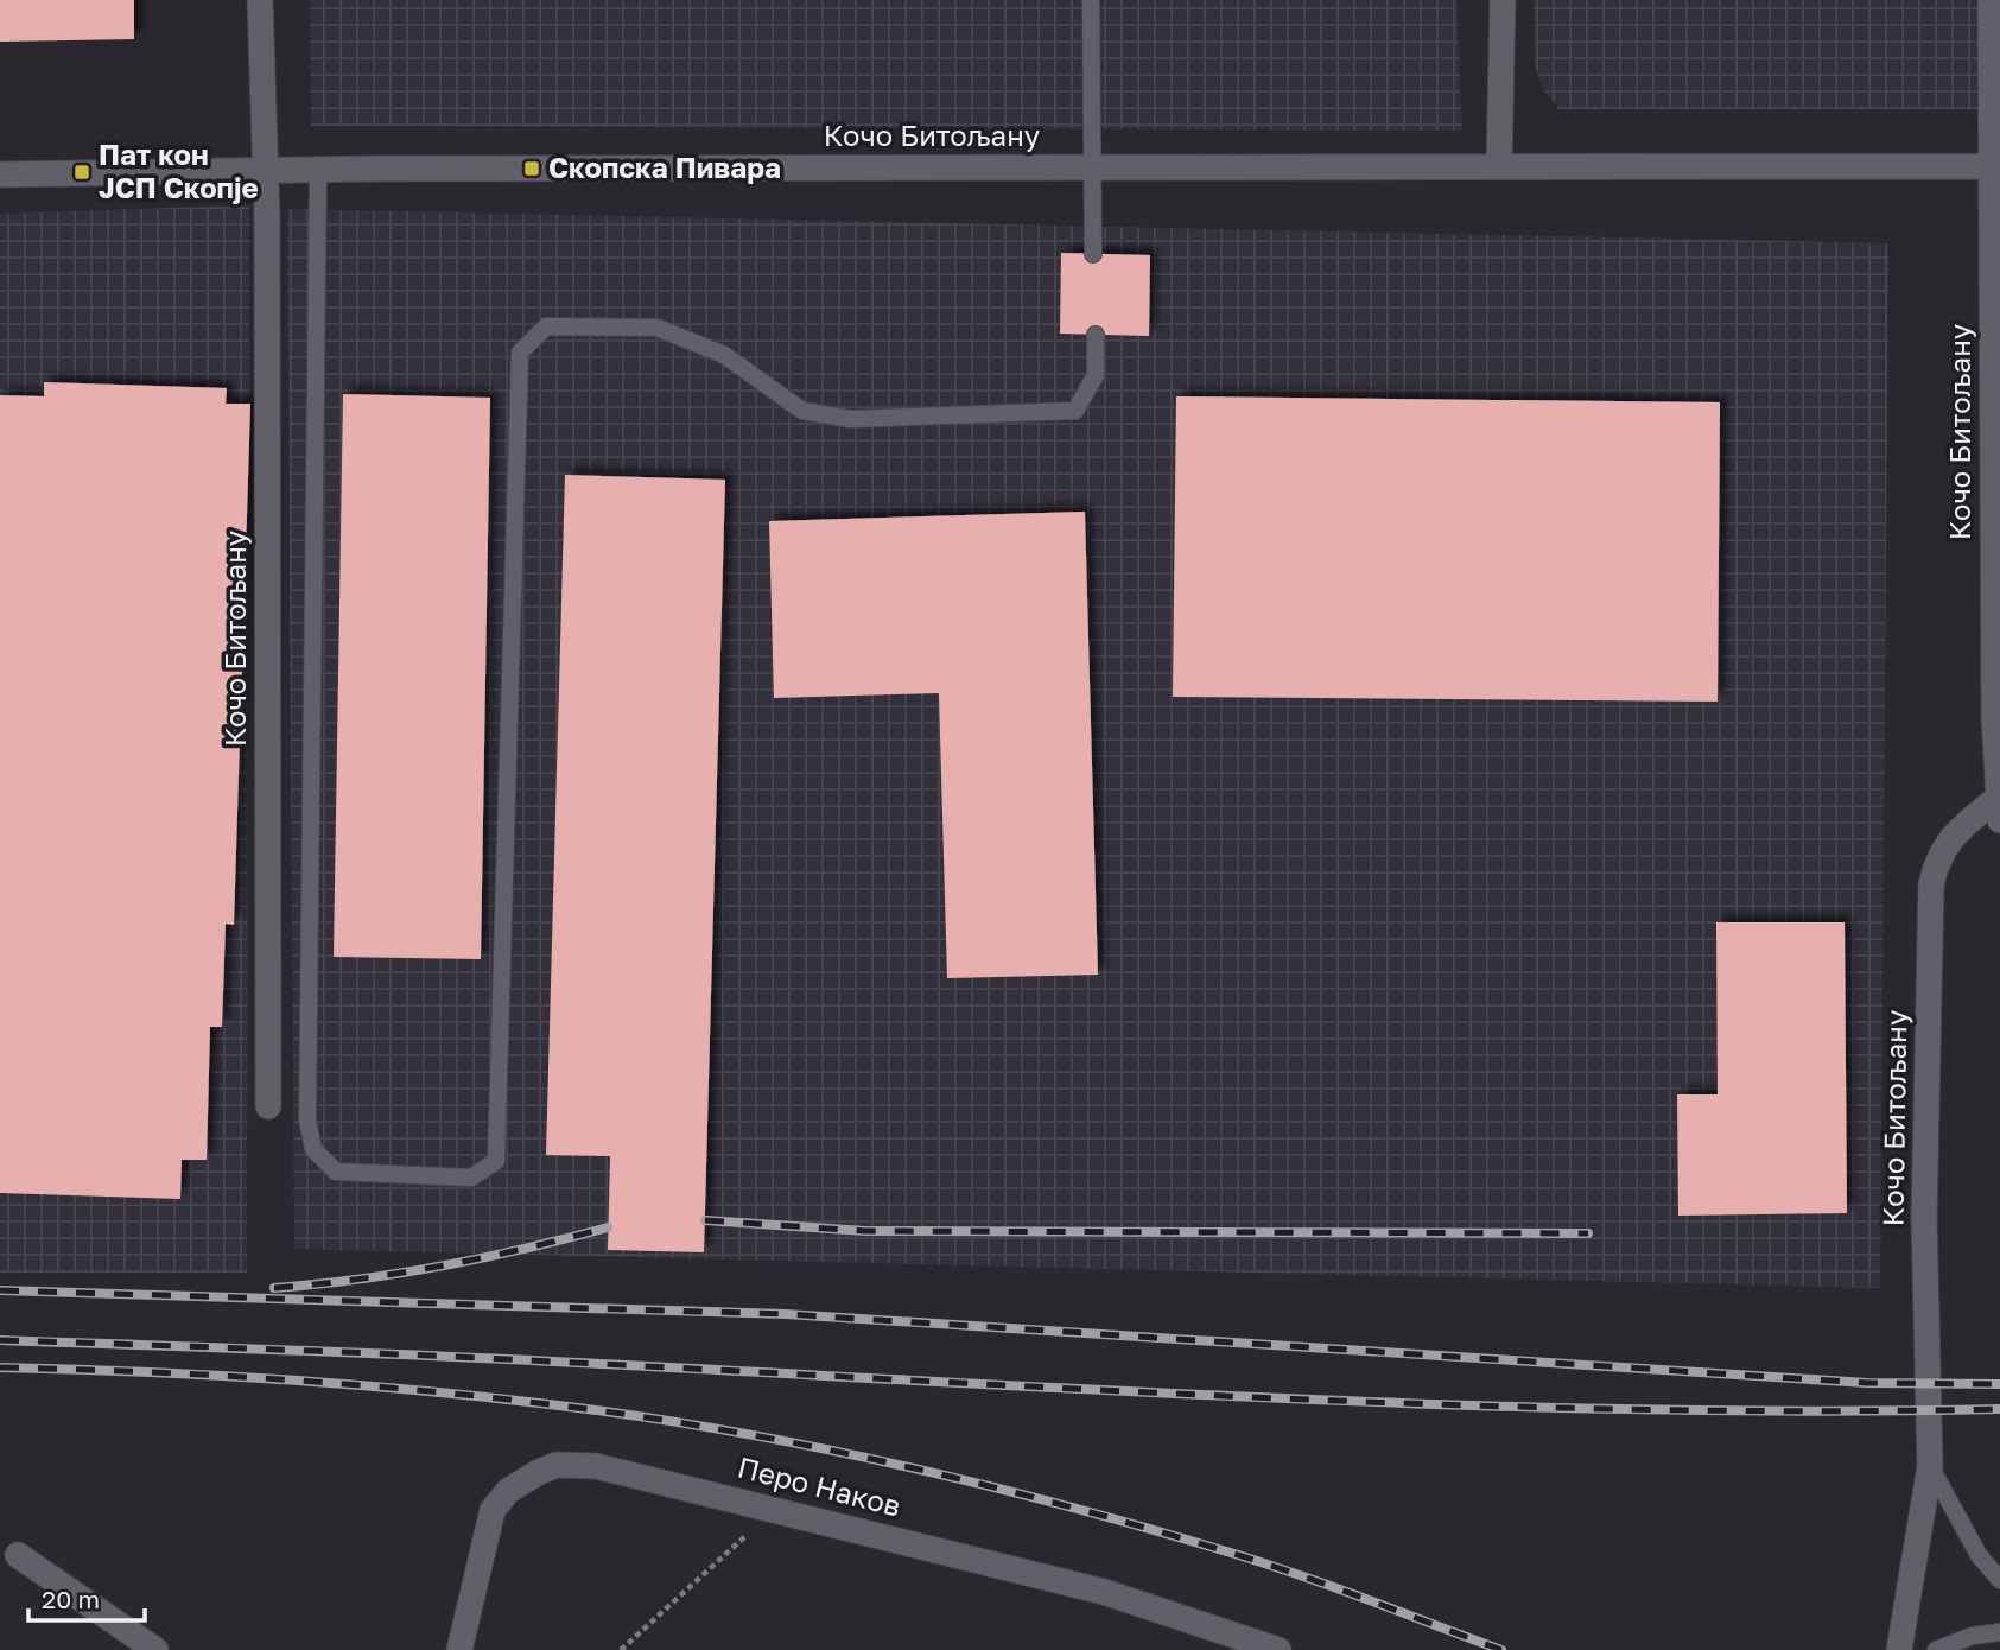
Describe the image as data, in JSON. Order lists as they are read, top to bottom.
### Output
{
  "streets": {
    "street": ["Кочо Битољану", "Перо Наков"]
  },
  "places": {
    "transit": ["Скопска Пивара", "Пат кон ЈСП Скопје"]
  },
  "scale_bar": "20 m"
}
